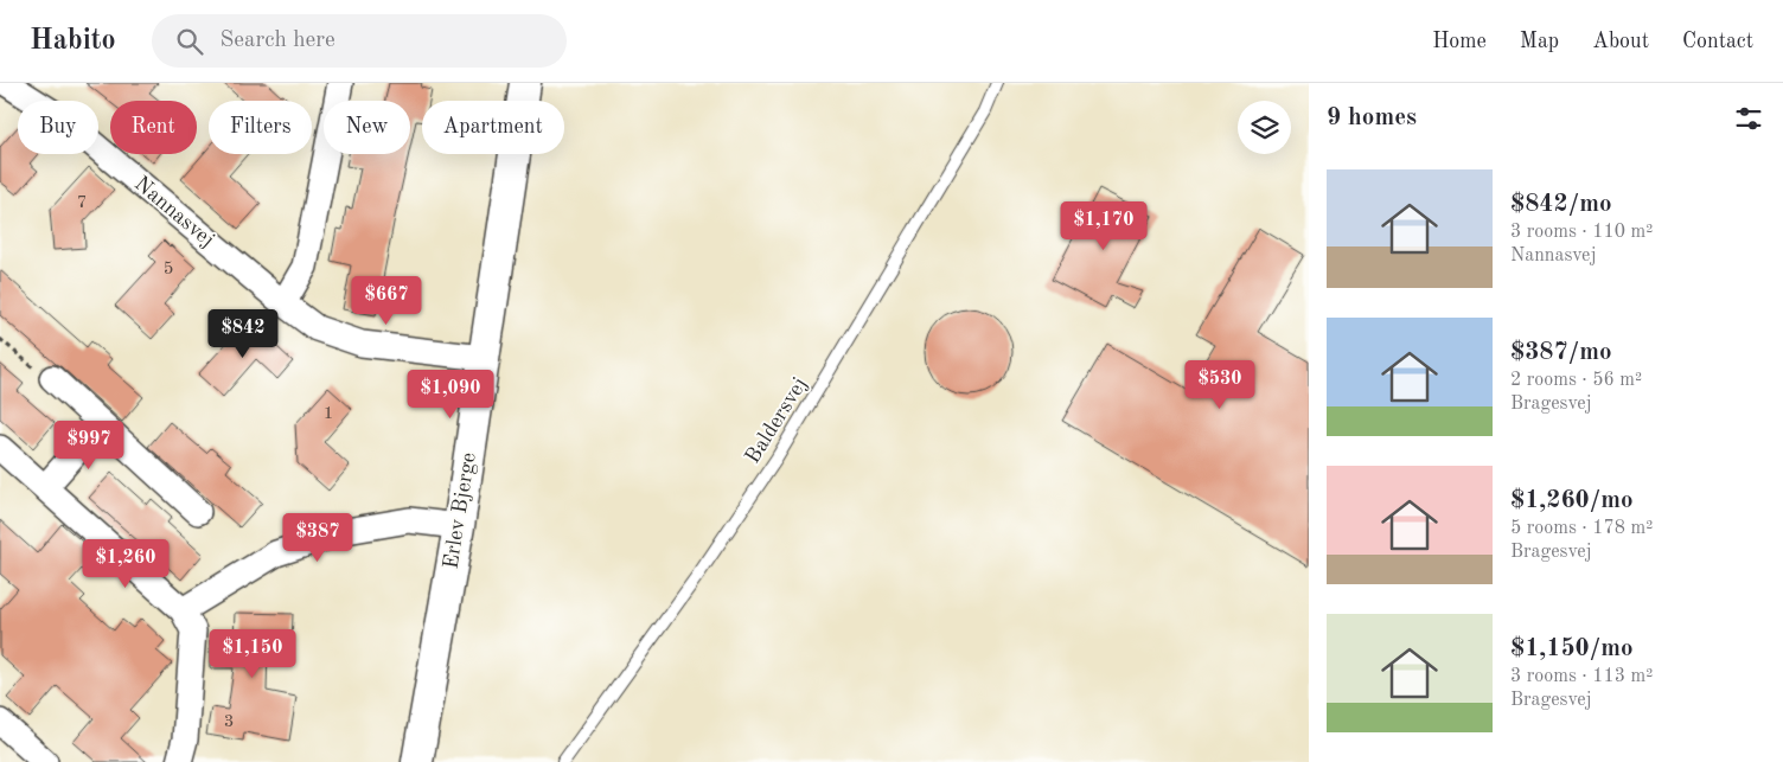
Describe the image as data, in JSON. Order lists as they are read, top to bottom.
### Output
{
  "streets": {
    "street": ["Nannasvej", "Erlev Bjerge"],
    "lane": ["Baldersvej"]
  },
  "crossings": [
    ["Nannasvej", "Erlev Bjerge"]
  ],
  "house_numbers": [
    "7",
    "5",
    "1",
    "3"
  ],
  "page": {
    "header": "Habito",
    "search": "Search here",
    "nav": [
      "Home",
      "Map",
      "About",
      "Contact"
    ],
    "heading": "9 homes",
    "chip": [
      "Buy",
      "Rent",
      "Filters",
      "New",
      "Apartment"
    ],
    "list": [
      {
        "name": "$842/mo",
        "note": "3 rooms · 110 m² · Nannasvej"
      },
      {
        "name": "$387/mo",
        "note": "2 rooms · 56 m² · Bragesvej"
      },
      {
        "name": "$1,260/mo",
        "note": "5 rooms · 178 m² · Bragesvej"
      },
      {
        "name": "$1,150/mo",
        "note": "3 rooms · 113 m² · Bragesvej"
      }
    ],
    "price": [
      "$1,170",
      "$667",
      "$842",
      "$530",
      "$1,090",
      "$997",
      "$387",
      "$1,260",
      "$1,150"
    ]
  }
}
